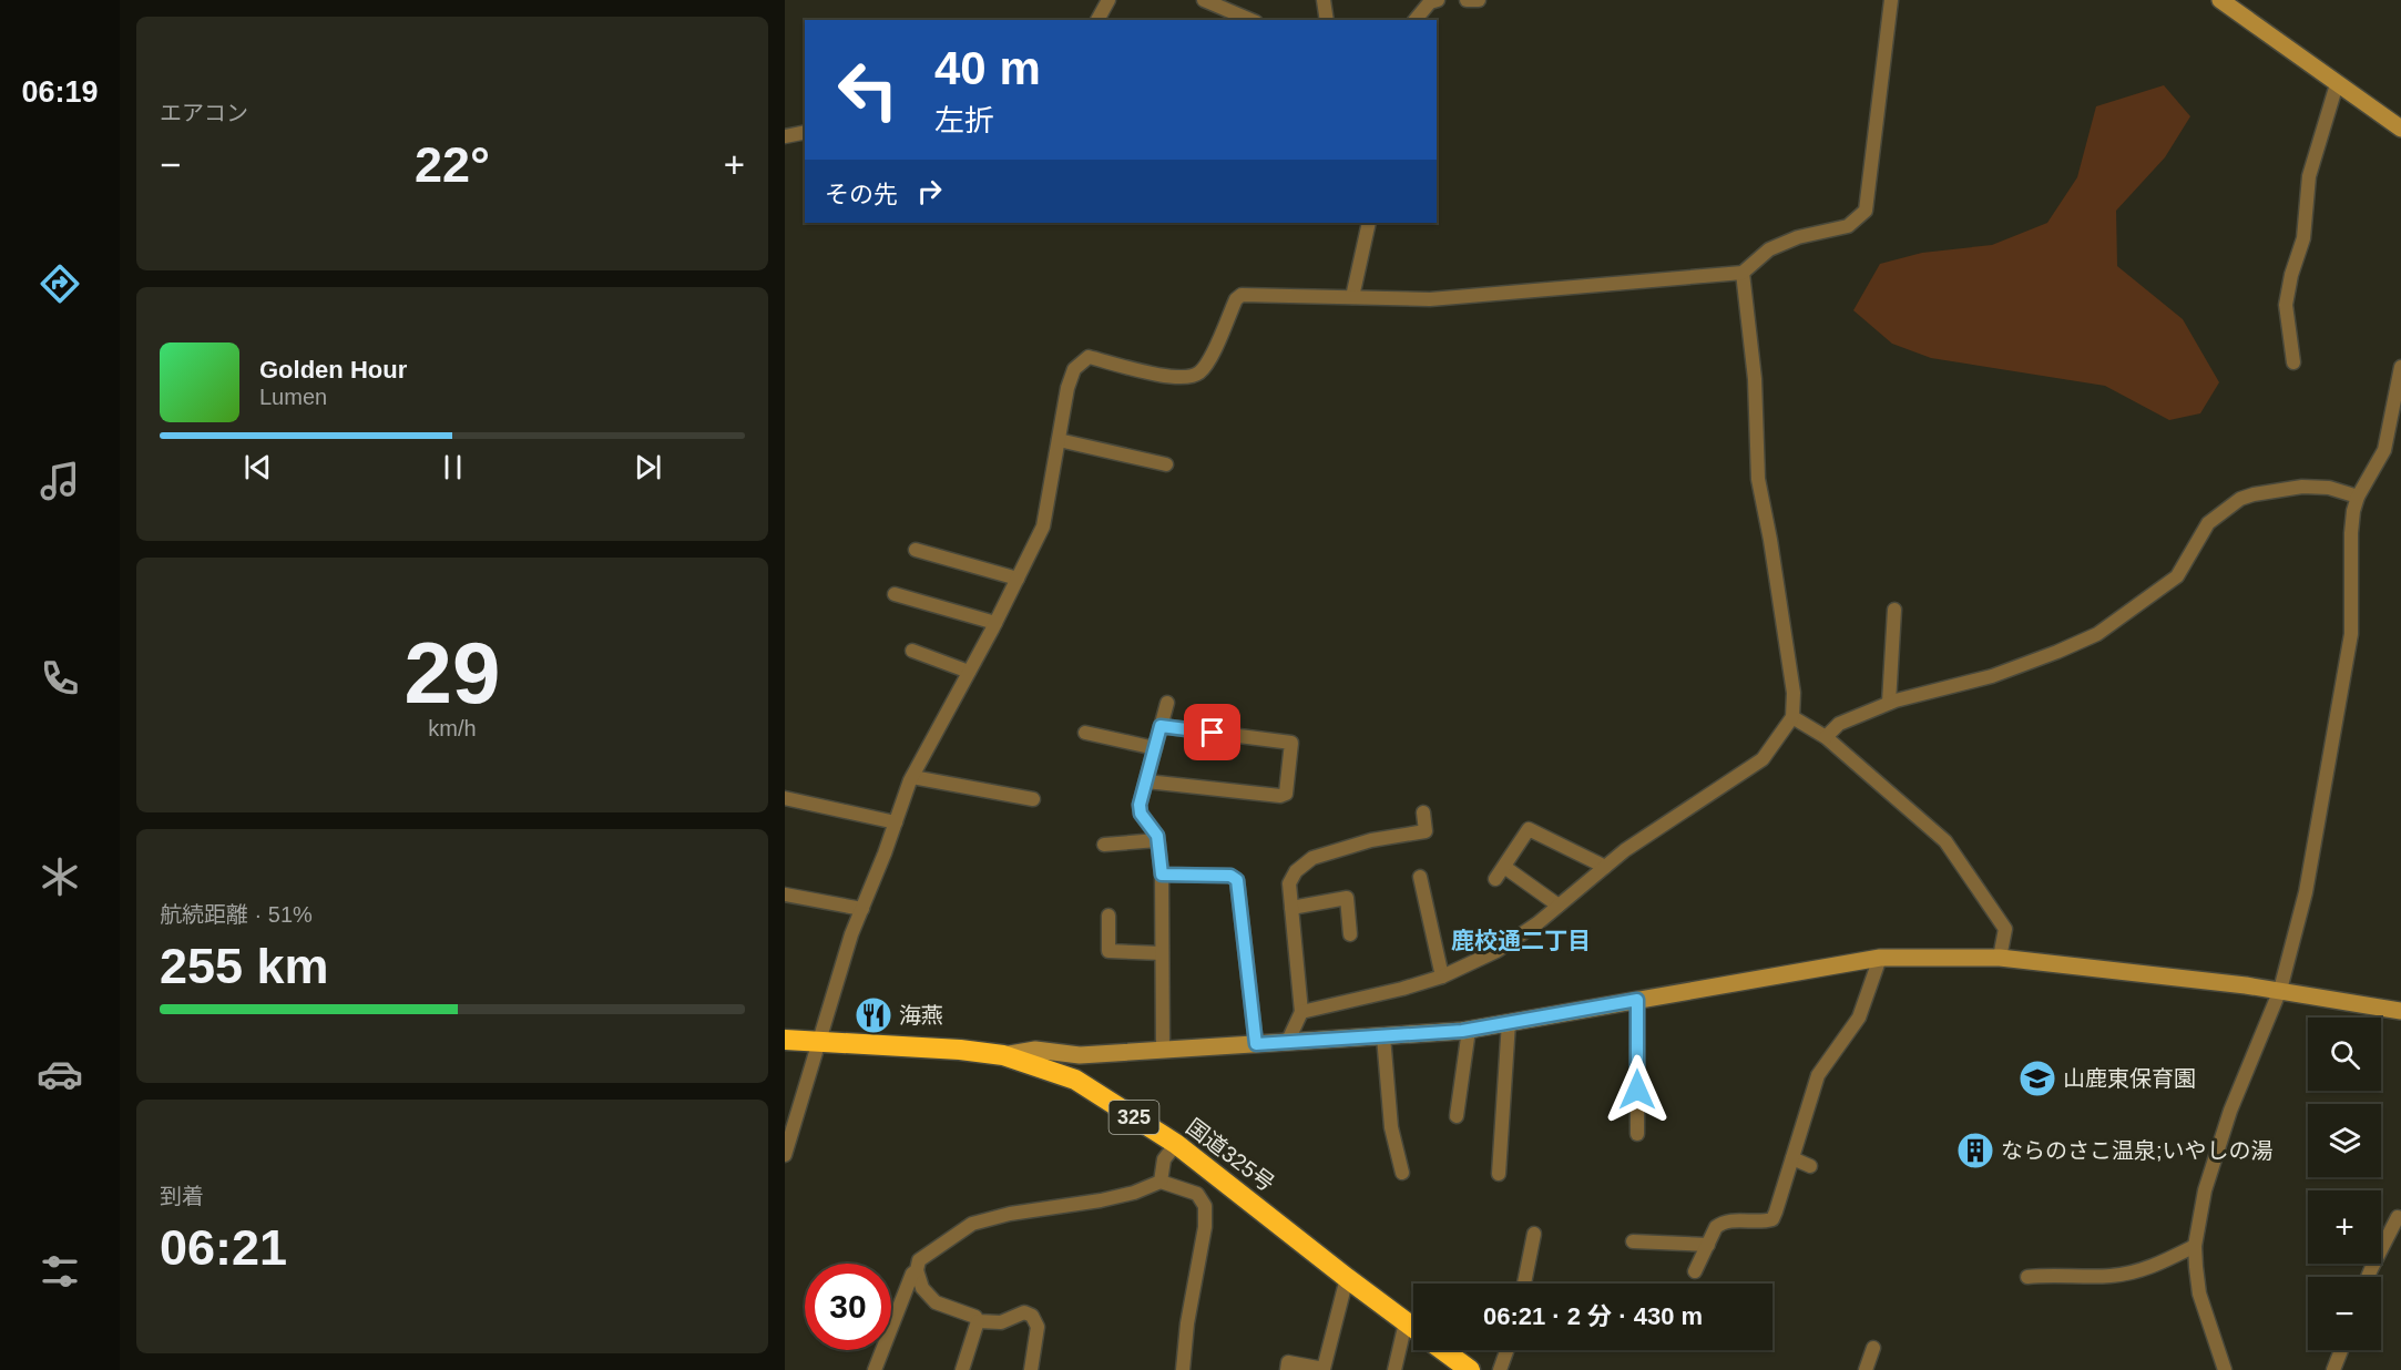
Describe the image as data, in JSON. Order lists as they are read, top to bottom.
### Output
{
  "streets": {
    "highway": ["325", "国道325号"]
  },
  "districts": ["鹿校通二丁目"],
  "places": {
    "restaurant": ["海燕"],
    "school or university": ["山鹿東保育園"],
    "building": ["ならのさこ温泉;いやしの湯"]
  },
  "page": {
    "tabs": "06:19",
    "tile": [
      "エアコン",
      ["29", "km/h"],
      ["航続距離 · 51%", "255 km"],
      ["到着", "06:21"]
    ],
    "turn": ["40 m", "左折"],
    "heat": ["−", "22°", "+"],
    "then": "その先",
    "song": ["Golden Hour", "Lumen"],
    "map_buttons": ["+", "−"],
    "limit": "30",
    "trip": "06:21 · 2 分 · 430 m"
  }
}
